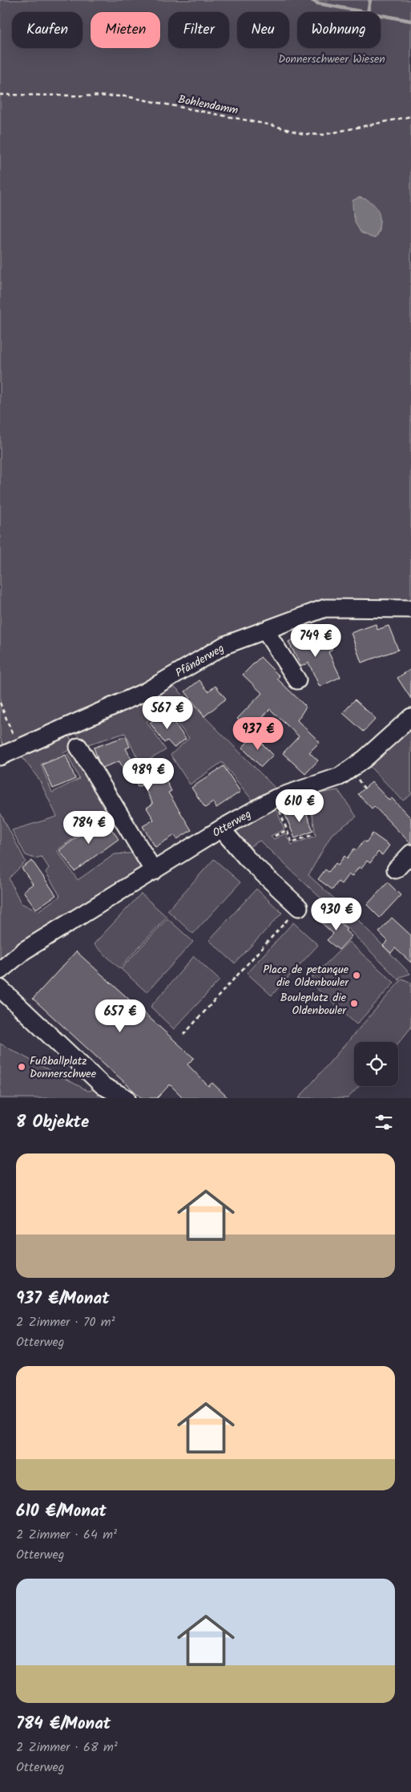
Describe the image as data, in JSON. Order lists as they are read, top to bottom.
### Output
{
  "streets": {
    "street": ["Pfänderweg", "Otterweg"],
    "path": ["Bohlendamm"]
  },
  "parks": ["Donnerschweer Wiesen"],
  "places": ["Place de petanque die Oldenbouler", "Bouleplatz die Oldenbouler", "Fußballplatz Donnerschwee"],
  "page": {
    "chip": [
      "Kaufen",
      "Mieten",
      "Filter",
      "Neu",
      "Wohnung"
    ],
    "price": [
      "749 €",
      "567 €",
      "937 €",
      "989 €",
      "610 €",
      "784 €",
      "930 €",
      "657 €"
    ],
    "heading": "8 Objekte",
    "list": [
      {
        "name": "937 €/Monat",
        "note": "2 Zimmer · 70 m² · Otterweg"
      },
      {
        "name": "610 €/Monat",
        "note": "2 Zimmer · 64 m² · Otterweg"
      },
      {
        "name": "784 €/Monat",
        "note": "2 Zimmer · 68 m² · Otterweg"
      }
    ]
  }
}
